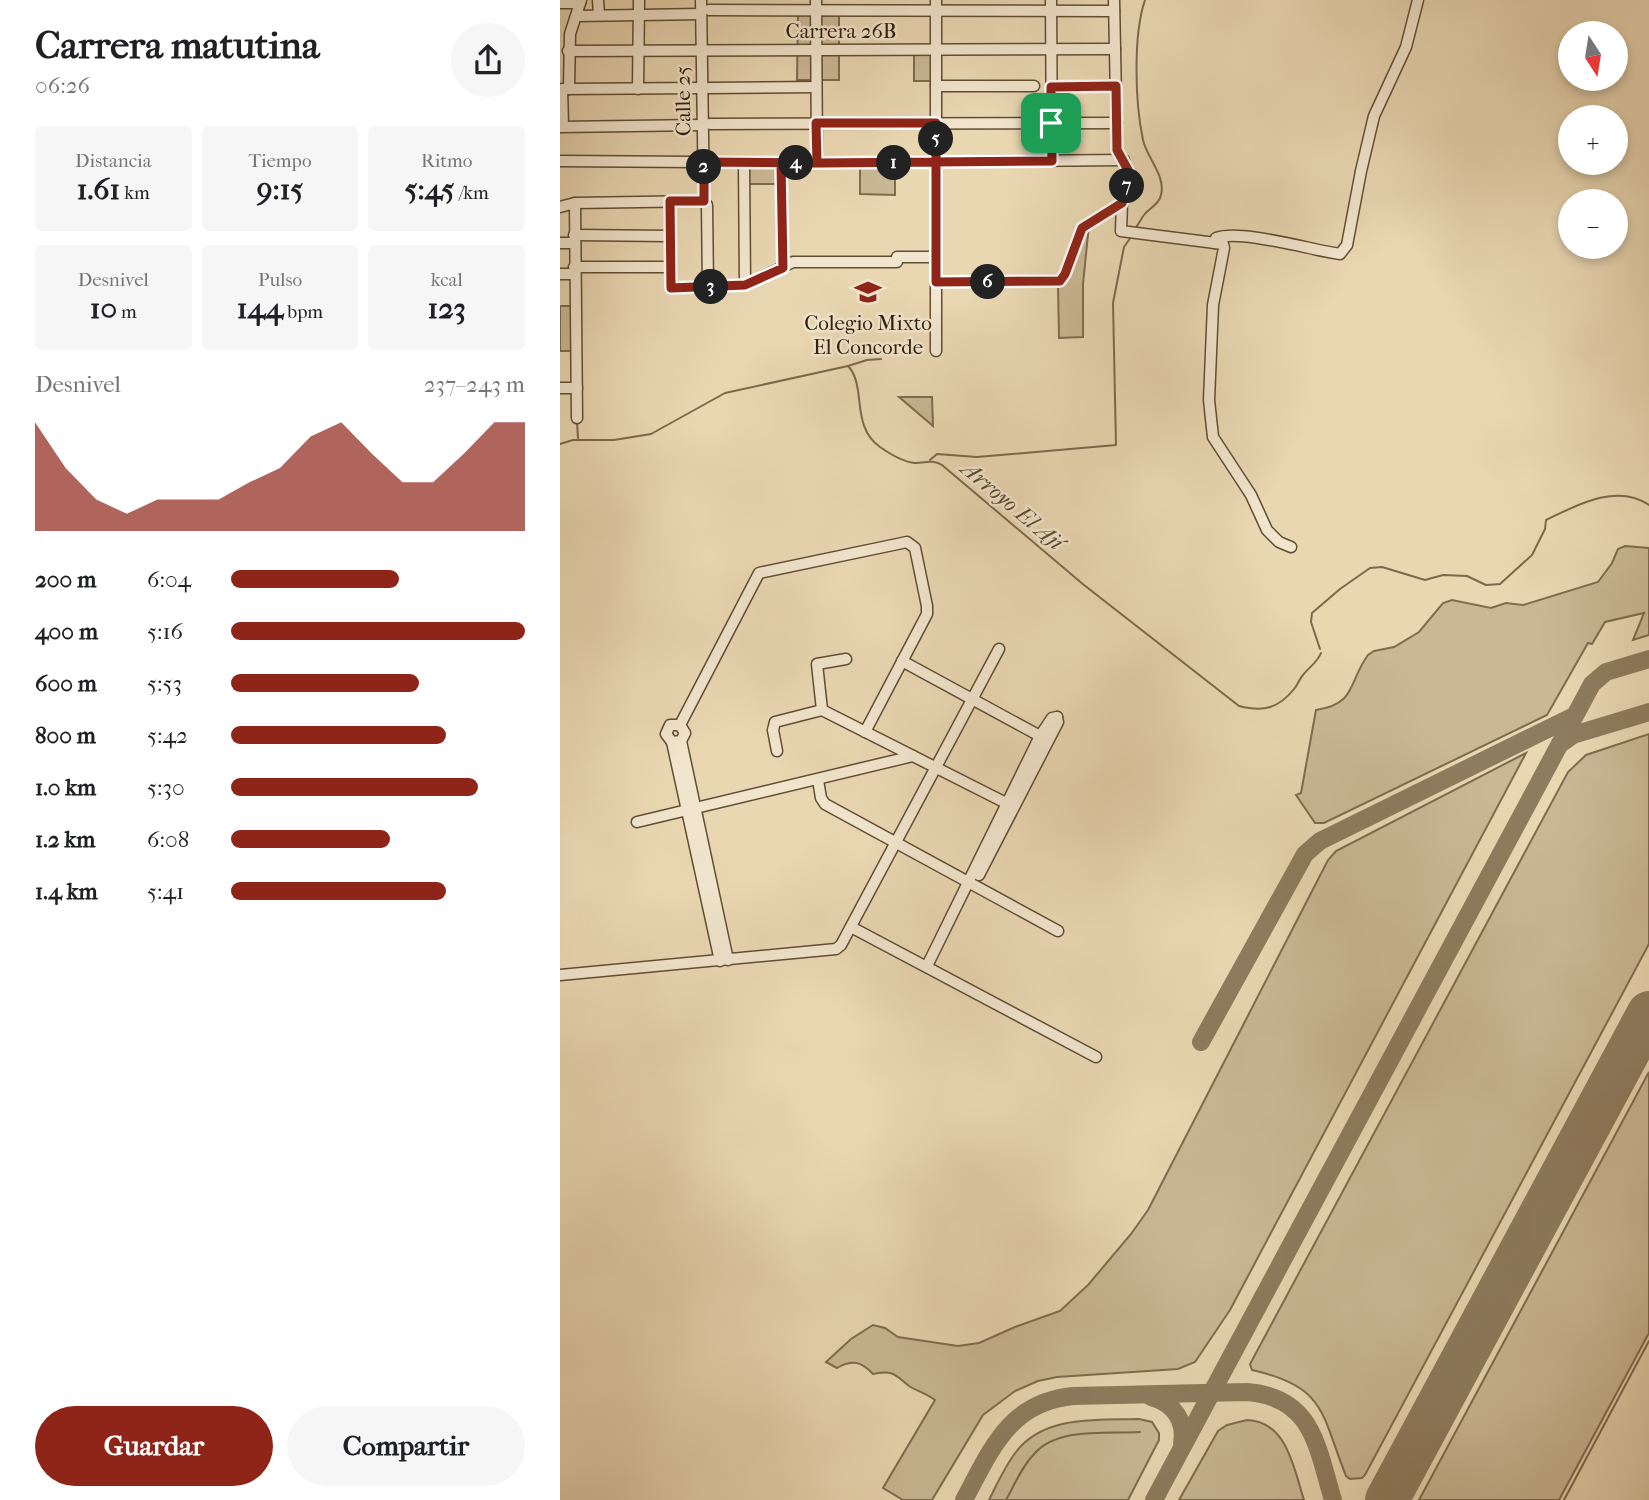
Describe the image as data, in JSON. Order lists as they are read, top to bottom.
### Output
{
  "streets": {
    "street": ["Carrera 26B", "Calle 25"]
  },
  "crossings": [
    ["Carrera 26B", "Calle 25"]
  ],
  "water": ["Arroyo El Ají"],
  "places": {
    "school or university": ["Colegio Mixto El Concorde"]
  },
  "north": "bottom",
  "page": {
    "heading": ["Carrera matutina", "06:26"],
    "map_buttons": ["+", "−"],
    "stats": [
      ["Distancia", "1.61 km"],
      ["Tiempo", "9:15"],
      ["Ritmo", "5:45 /km"],
      ["Desnivel", "10 m"],
      ["Pulso", "144 bpm"],
      ["kcal", "123"]
    ],
    "pins": [
      "5",
      "1",
      "4",
      "2",
      "7",
      "6",
      "3"
    ],
    "chart": ["Desnivel", "237–243 m"],
    "list": [
      {
        "name": "200 m",
        "note": "6:04"
      },
      {
        "name": "400 m",
        "note": "5:16"
      },
      {
        "name": "600 m",
        "note": "5:53"
      },
      {
        "name": "800 m",
        "note": "5:42"
      },
      {
        "name": "1.0 km",
        "note": "5:30"
      },
      {
        "name": "1.2 km",
        "note": "6:08"
      },
      {
        "name": "1.4 km",
        "note": "5:41"
      }
    ],
    "buttons": ["Guardar", "Compartir"]
  }
}
